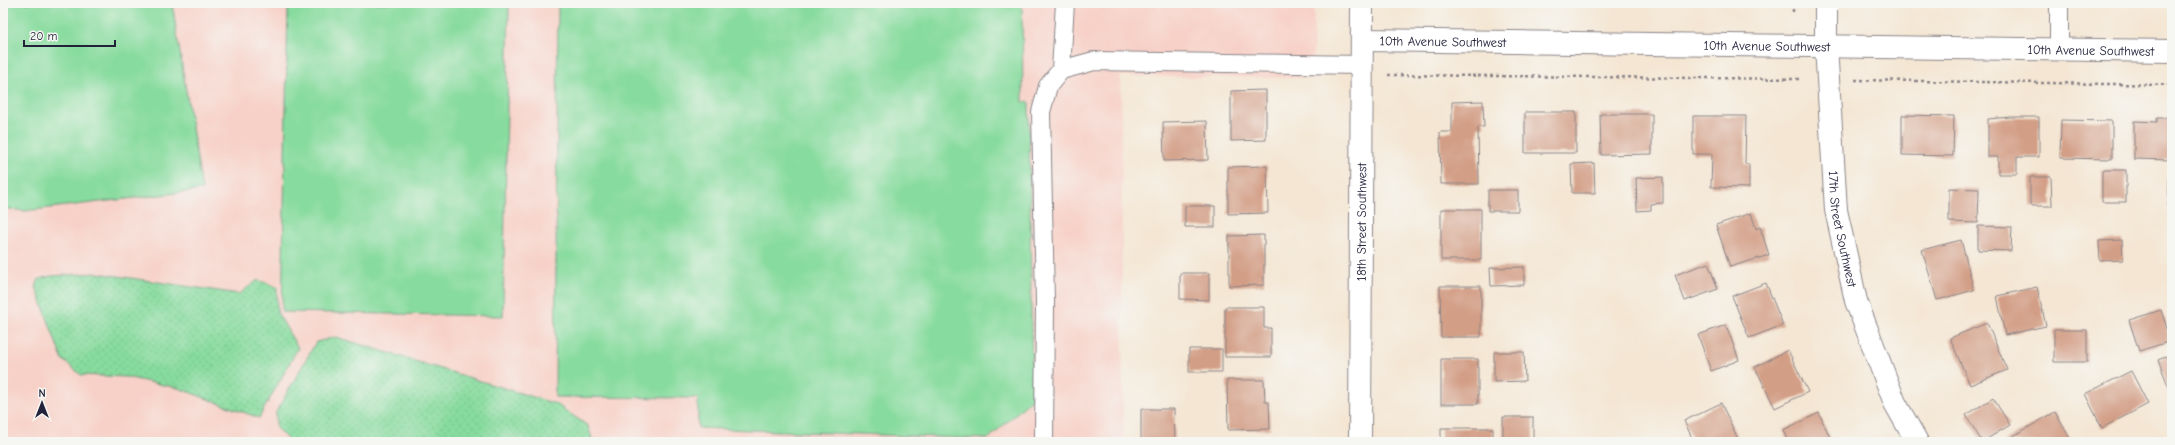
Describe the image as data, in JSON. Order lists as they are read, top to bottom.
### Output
{
  "streets": {
    "street": ["10th Avenue Southwest", "18th Street Southwest", "17th Street Southwest"]
  },
  "crossings": [
    ["10th Avenue Southwest", "18th Street Southwest"],
    ["10th Avenue Southwest", "17th Street Southwest"]
  ],
  "scale_bar": "20 m",
  "north": "top"
}
